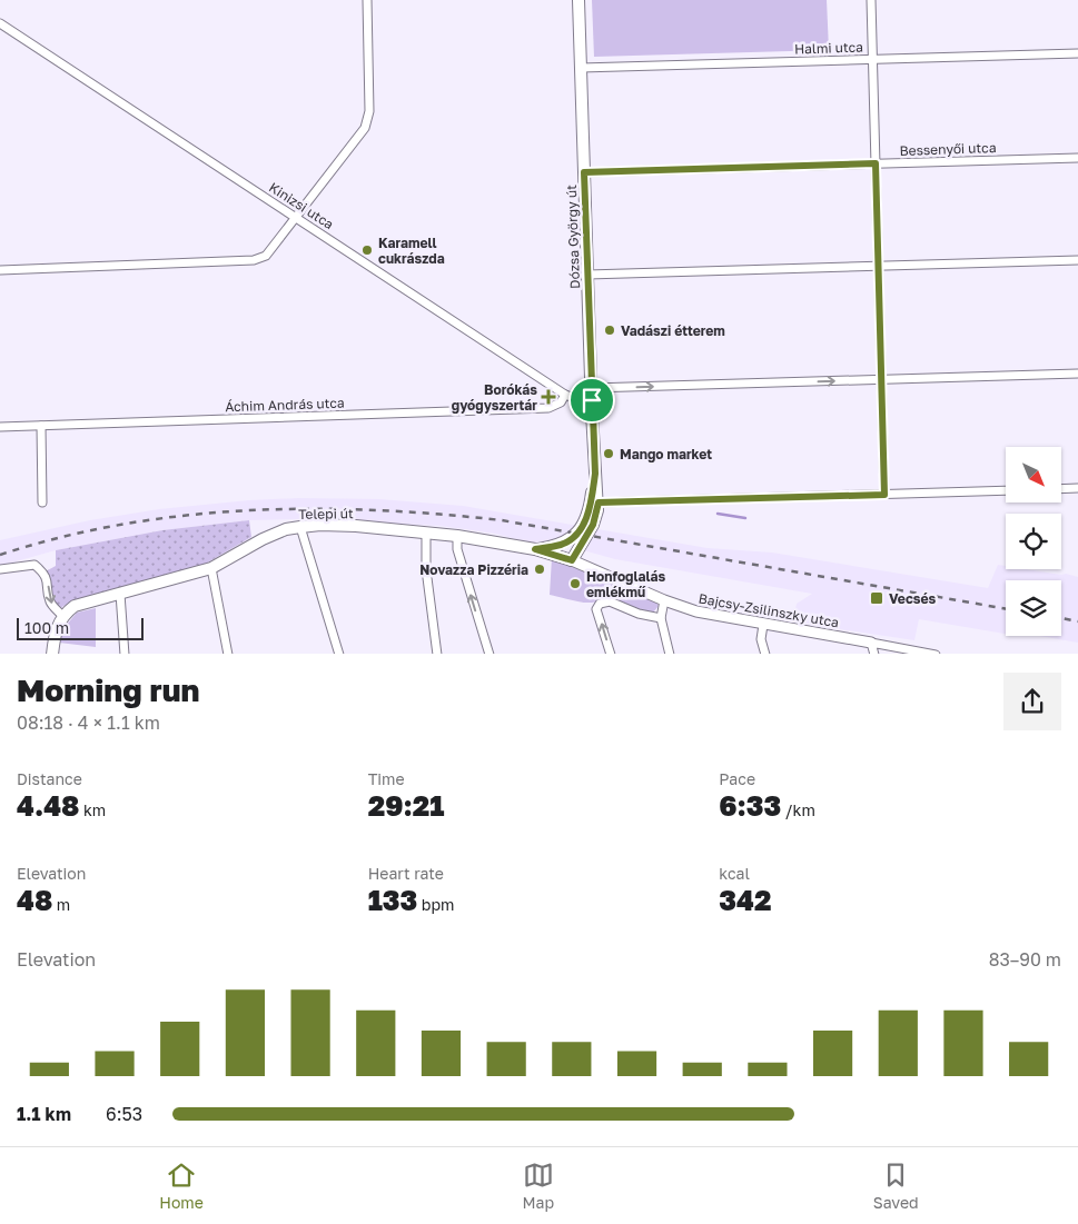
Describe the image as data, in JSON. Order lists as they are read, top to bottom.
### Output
{
  "streets": {
    "main road": ["Dózsa György út", "Telepi út"],
    "street": [
      "Halmi utca",
      "Bessenyői utca",
      "Kinizsi utca",
      "Áchim András utca",
      "Bajcsy-Zsilinszky utca"
    ]
  },
  "crossings": [
    ["Halmi utca", "Dózsa György út"],
    ["Bessenyői utca", "Dózsa György út"],
    ["Kinizsi utca", "Dózsa György út"],
    ["Kinizsi utca", "Áchim András utca"],
    ["Dózsa György út", "Telepi út"],
    ["Dózsa György út", "Bajcsy-Zsilinszky utca"],
    ["Telepi út", "Bajcsy-Zsilinszky utca"]
  ],
  "places": {
    "other": [
      "Karamell cukrászda",
      "Vadászi étterem",
      "Mango market",
      "Novazza Pizzéria",
      "Honfoglalás emlékmű"
    ],
    "health": ["Borókás gyógyszertár"],
    "transit": ["Vecsés"]
  },
  "scale_bar": "100 m",
  "north": "bottom right",
  "page": {
    "scale": "100 m",
    "heading": ["Morning run", "08:18 · 4 × 1.1 km"],
    "stats": [
      ["Distance", "4.48 km"],
      ["Time", "29:21"],
      ["Pace", "6:33 /km"],
      ["Elevation", "48 m"],
      ["Heart rate", "133 bpm"],
      ["kcal", "342"]
    ],
    "chart": ["Elevation", "83–90 m"],
    "list": [
      {
        "name": "1.1 km",
        "note": "6:53"
      }
    ],
    "tabs": ["Home", "Map", "Saved"]
  }
}
